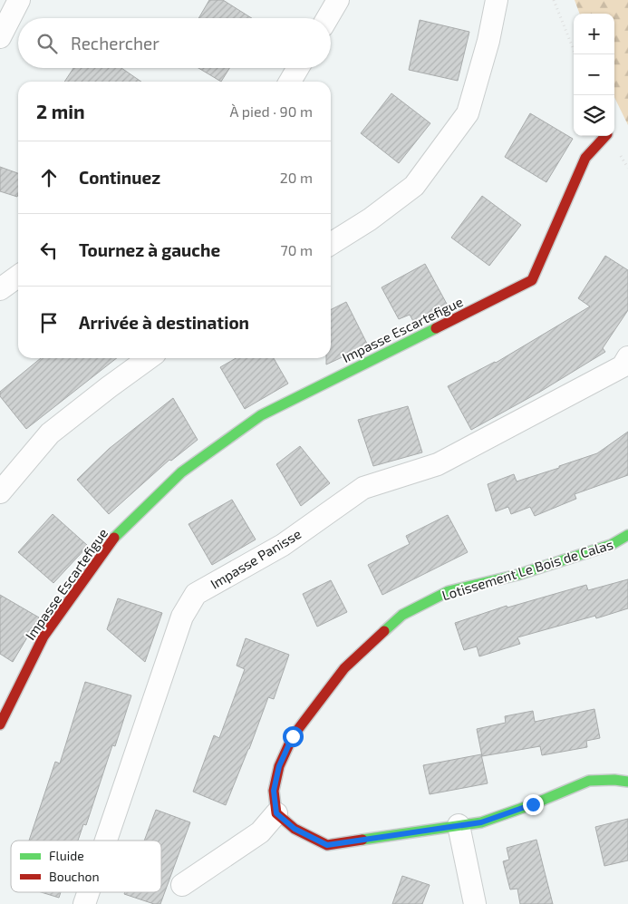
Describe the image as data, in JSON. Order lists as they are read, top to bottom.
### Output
{
  "streets": {
    "street": ["Impasse Escartefigue", "Impasse Panisse", "Lotissement Le Bois de Calas"]
  },
  "legend": ["Fluide", "Bouchon"],
  "page": {
    "map_buttons": ["+", "−"],
    "search": "Rechercher",
    "heading": ["2 min", "À pied · 90 m"],
    "list": [
      ["Continuez", "20 m"],
      ["Tournez à gauche", "70 m"],
      "Arrivée à destination"
    ]
  }
}
